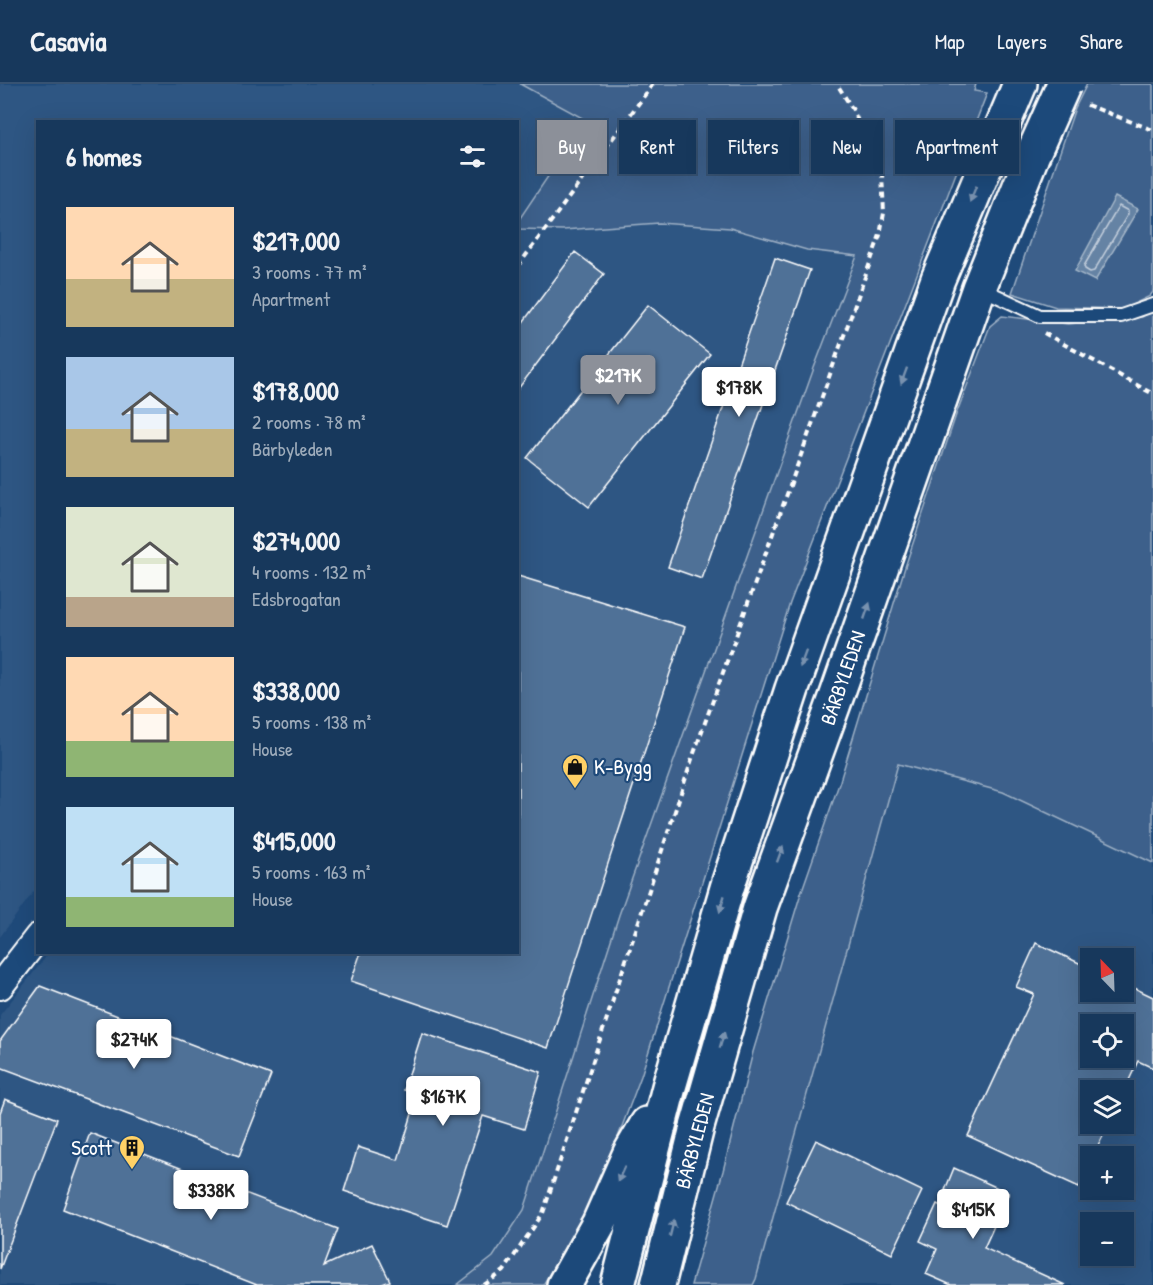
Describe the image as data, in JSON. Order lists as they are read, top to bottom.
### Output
{
  "streets": {
    "main road": ["BÄRBYLEDEN"]
  },
  "places": {
    "shop": ["K-Bygg"],
    "building": ["Scott"]
  },
  "north": "top left",
  "page": {
    "header": "Casavia",
    "nav": ["Map", "Layers", "Share"],
    "chip": [
      "Buy",
      "Rent",
      "Filters",
      "New",
      "Apartment"
    ],
    "heading": "6 homes",
    "list": [
      {
        "name": "$217,000",
        "note": "3 rooms · 77 m² · Apartment"
      },
      {
        "name": "$178,000",
        "note": "2 rooms · 78 m² · Bärbyleden"
      },
      {
        "name": "$274,000",
        "note": "4 rooms · 132 m² · Edsbrogatan"
      },
      {
        "name": "$338,000",
        "note": "5 rooms · 138 m² · House"
      },
      {
        "name": "$415,000",
        "note": "5 rooms · 163 m² · House"
      }
    ],
    "price": [
      "$217K",
      "$178K",
      "$274K",
      "$167K",
      "$338K",
      "$415K"
    ],
    "map_buttons": ["+", "−"]
  }
}
